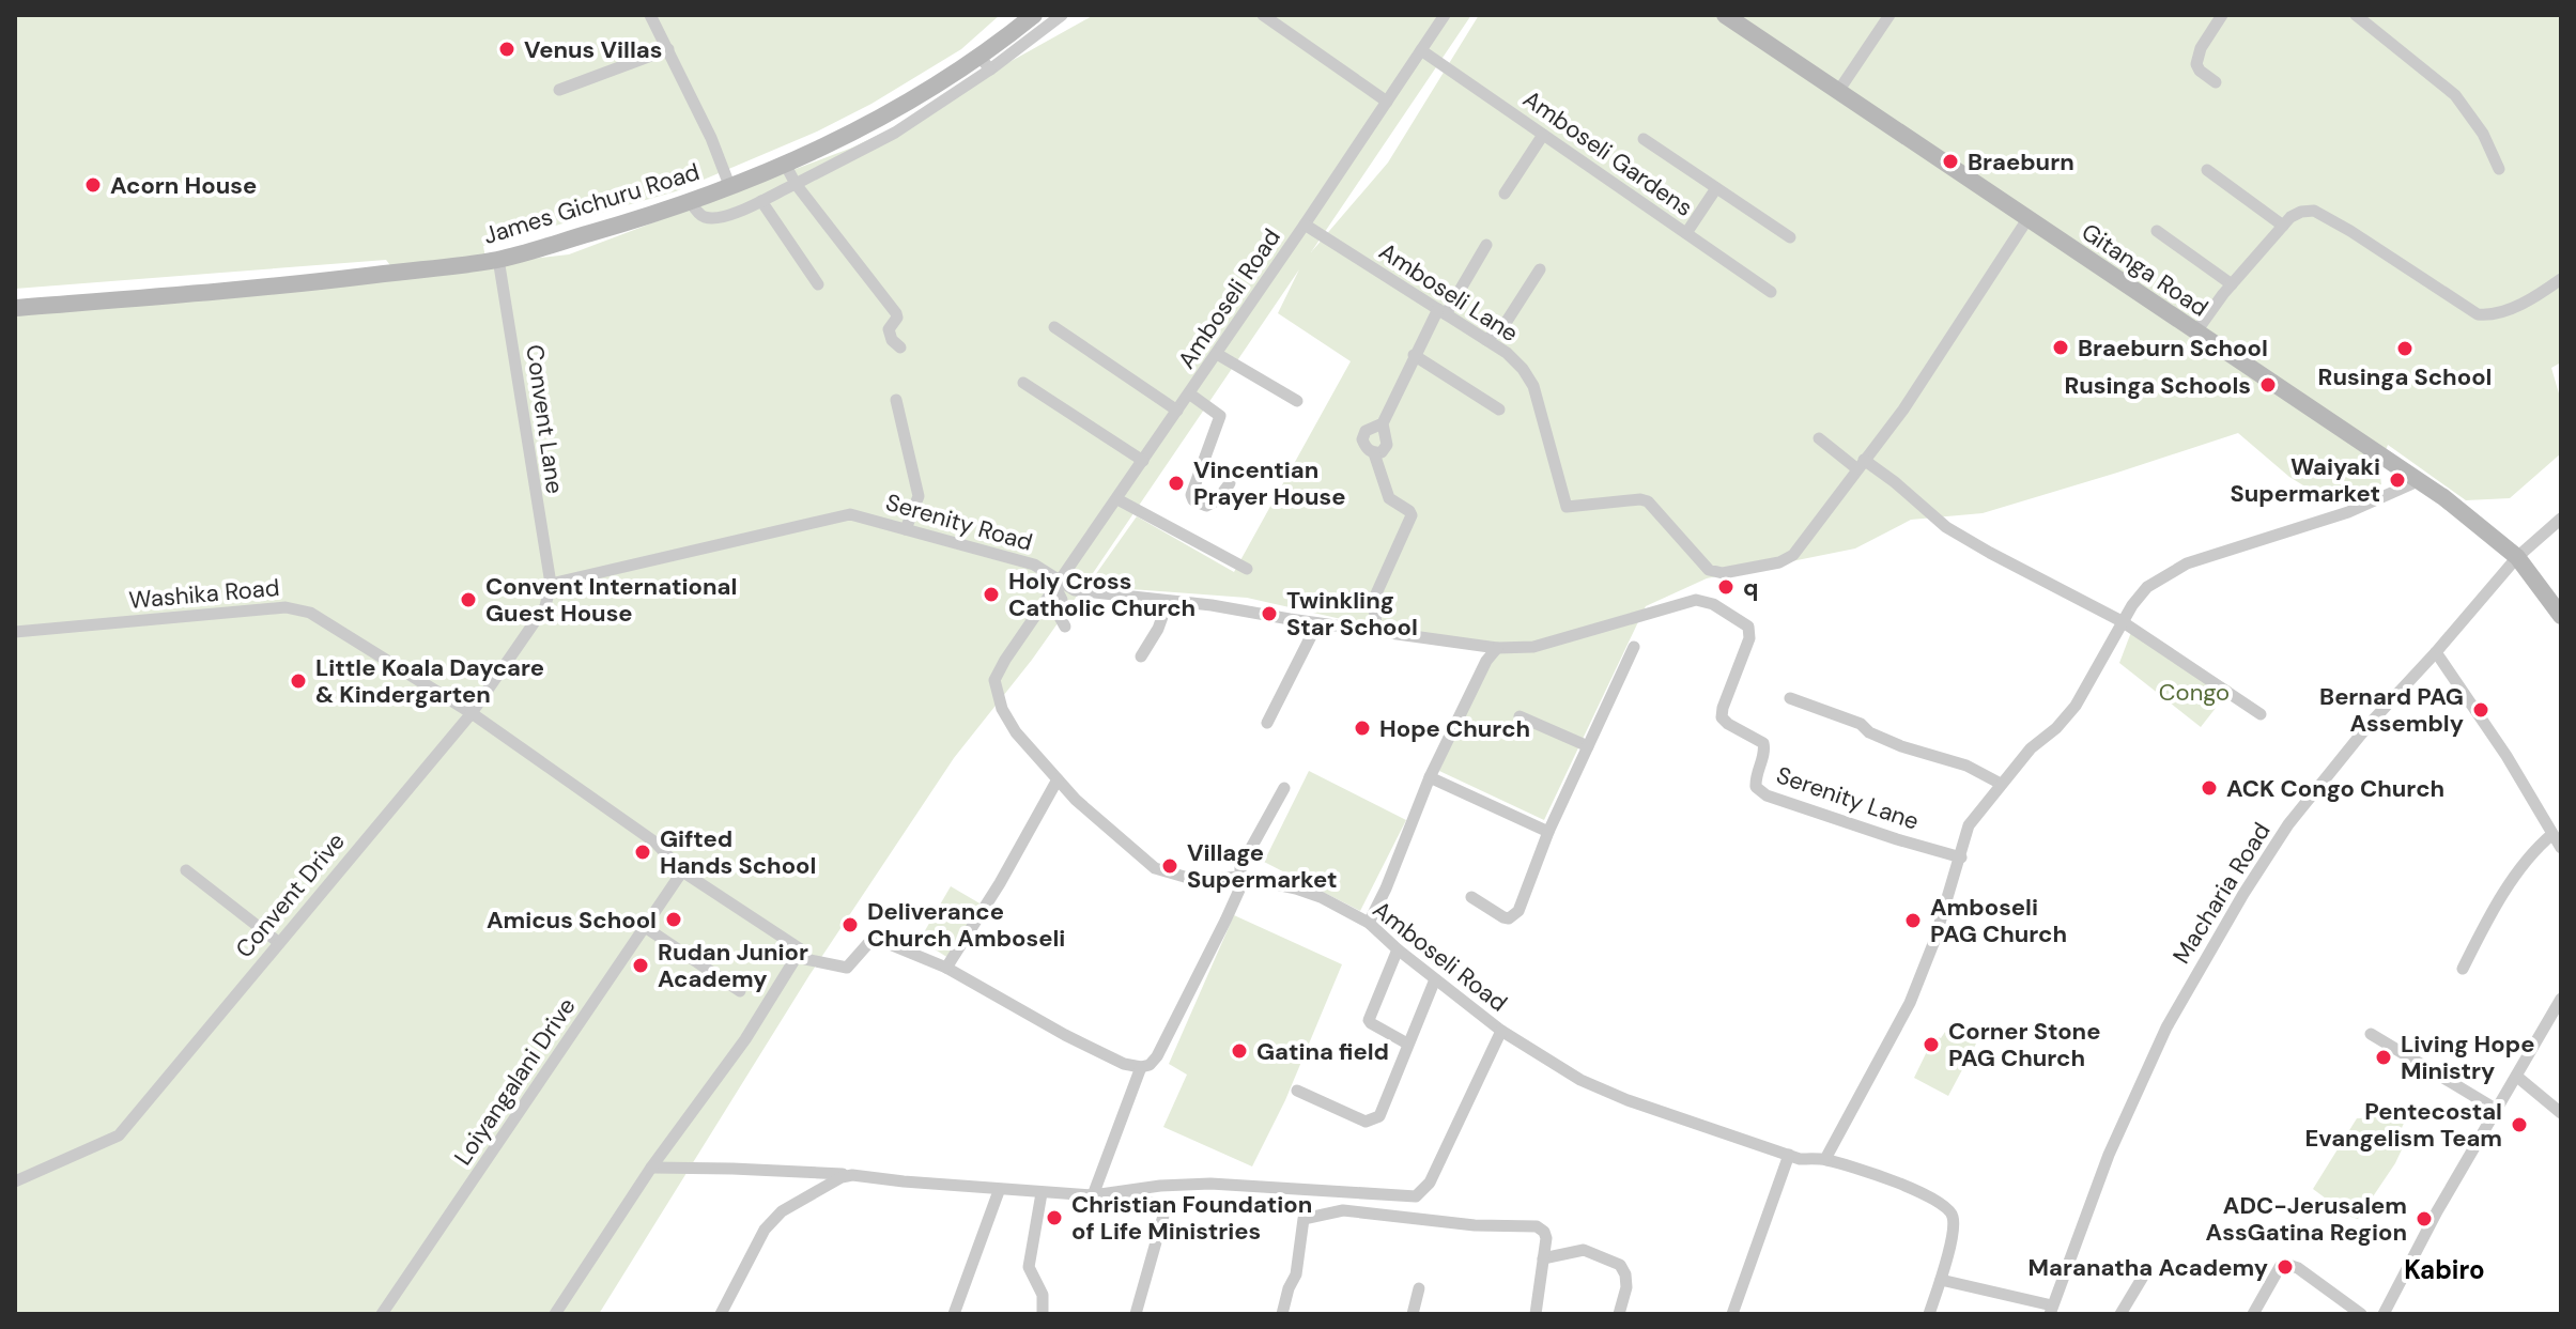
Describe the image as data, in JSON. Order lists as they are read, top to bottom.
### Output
{
  "streets": {
    "main road": ["James Gichuru Road", "Gitanga Road"],
    "street": [
      "Amboseli Gardens",
      "Amboseli Lane",
      "Amboseli Road",
      "Convent Lane",
      "Serenity Road",
      "Washika Road",
      "Serenity Lane",
      "Macharia Road",
      "Convent Drive",
      "Loiyangalani Drive"
    ]
  },
  "crossings": [
    ["Amboseli Gardens", "Amboseli Road"],
    ["James Gichuru Road", "Convent Lane"],
    ["Gitanga Road", "Macharia Road"],
    ["Amboseli Lane", "Amboseli Road"],
    ["Amboseli Road", "Serenity Road"],
    ["Convent Lane", "Serenity Road"],
    ["Convent Lane", "Convent Drive"],
    ["Serenity Road", "Serenity Lane"],
    ["Serenity Road", "Convent Drive"],
    ["Washika Road", "Convent Drive"]
  ],
  "districts": ["Kabiro"],
  "parks": ["Congo"],
  "places": [
    "Venus Villas",
    "Braeburn",
    "Acorn House",
    "Braeburn School",
    "Rusinga School",
    "Rusinga Schools",
    "Waiyaki Supermarket",
    "Vincentian Prayer House",
    "q",
    "Holy Cross Catholic Church",
    "Convent International Guest House",
    "Twinkling Star School",
    "Little Koala Daycare & Kindergarten",
    "Bernard PAG Assembly",
    "Hope Church",
    "ACK Congo Church",
    "Gifted Hands School",
    "Village Supermarket",
    "Amicus School",
    "Amboseli PAG Church",
    "Deliverance Church Amboseli",
    "Rudan Junior Academy",
    "Corner Stone PAG Church",
    "Gatina field",
    "Living Hope Ministry",
    "Pentecostal Evangelism Team",
    "Christian Foundation of Life Ministries",
    "ADC-Jerusalem AssGatina Region",
    "Maranatha Academy"
  ]
}
